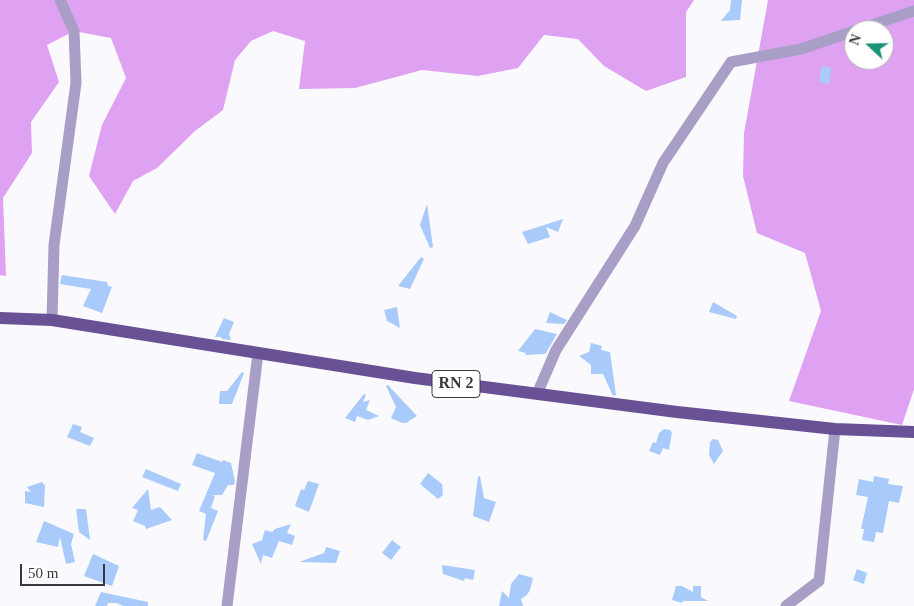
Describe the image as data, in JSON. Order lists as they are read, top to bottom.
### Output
{
  "streets": {
    "main road": ["RN 2"]
  },
  "scale_bar": "50 m",
  "north": "left"
}
